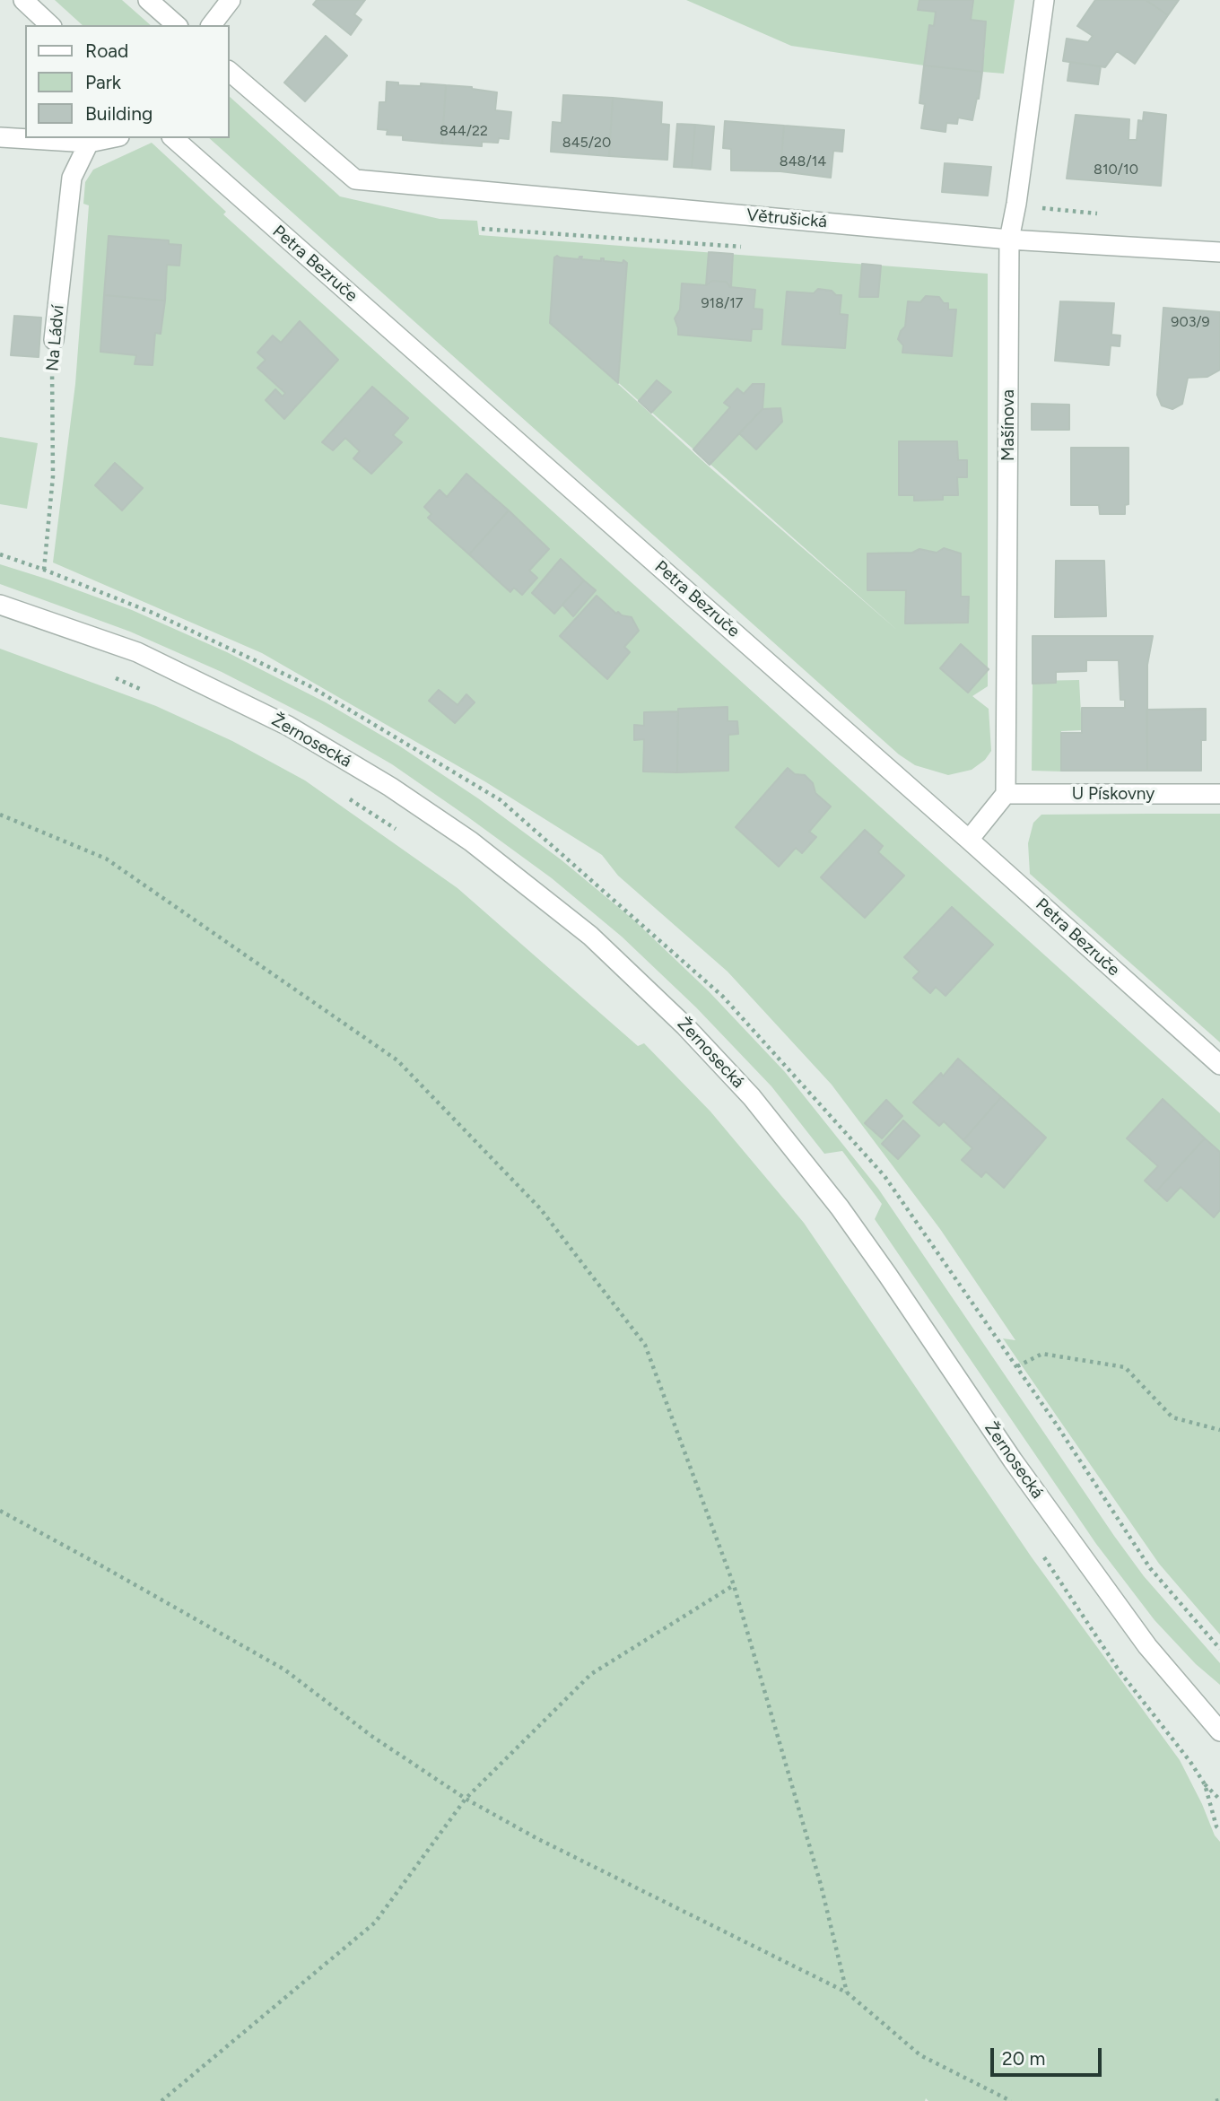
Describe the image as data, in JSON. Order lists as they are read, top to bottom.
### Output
{
  "streets": {
    "street": [
      "Větrušická",
      "Petra Bezruče",
      "Na Ládví",
      "Mašínova",
      "Žernosecká",
      "U Pískovny"
    ]
  },
  "crossings": [
    ["Větrušická", "Mašínova"],
    ["Mašínova", "U Pískovny"]
  ],
  "house_numbers": [
    "844/22",
    "845/20",
    "848/14",
    "810/10",
    "918/17",
    "903/9"
  ],
  "legend": ["Road", "Park", "Building"],
  "scale_bar": "20 m"
}
